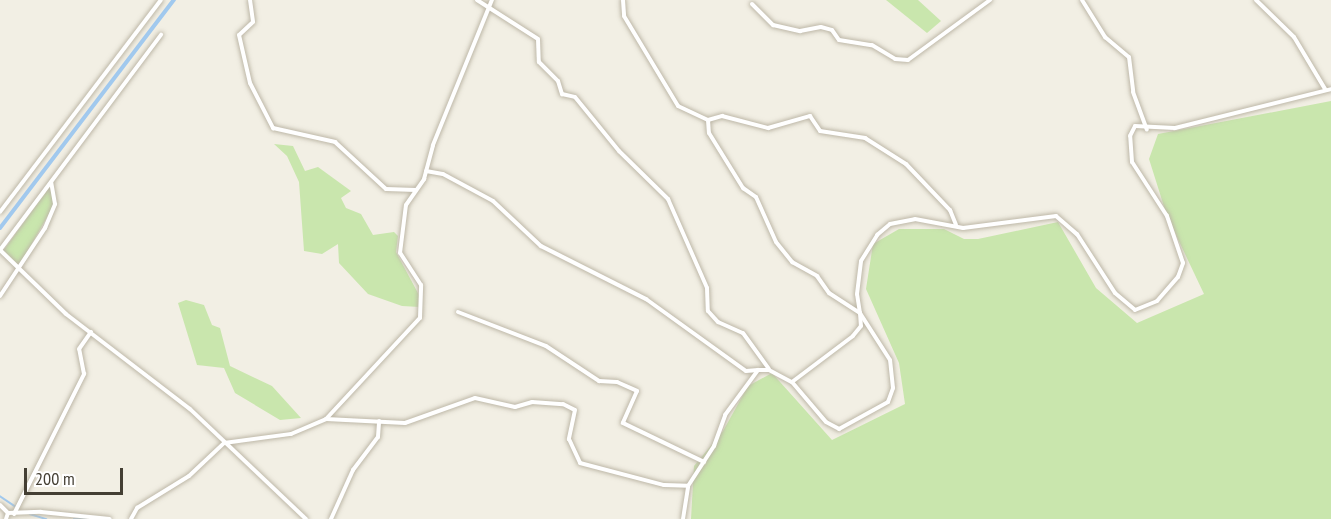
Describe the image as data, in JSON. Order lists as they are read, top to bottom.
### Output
{
  "scale_bar": "200 m"
}
